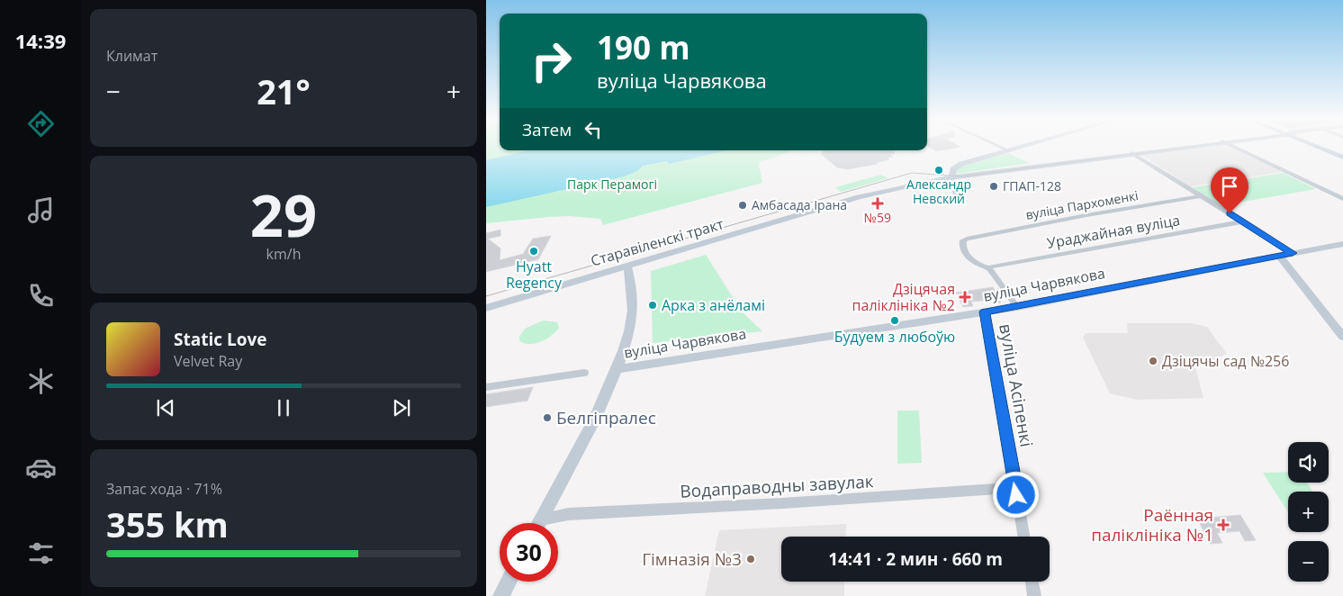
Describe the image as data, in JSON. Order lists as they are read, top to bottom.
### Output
{
  "streets": {
    "main road": ["Старавіленскі тракт", "вуліца Чарвякова"],
    "street": [
      "вуліца Пархоменкі",
      "Ураджайная вуліца",
      "вуліца Асіпенкі",
      "Водаправодны завулак"
    ]
  },
  "crossings": [
    ["Ураджайная вуліца", "вуліца Асіпенкі"],
    ["вуліца Чарвякова", "вуліца Асіпенкі"],
    ["вуліца Асіпенкі", "Водаправодны завулак"]
  ],
  "parks": ["Парк Перамогі"],
  "places": {
    "other": [
      "Александр Невский",
      "ГПАП-128",
      "Амбасада Ірана",
      "Hyatt Regency",
      "Арка з анёламі",
      "Будуем з любоўю",
      "Дзіцячы сад №256",
      "Белгіпралес",
      "Гімназія №3"
    ],
    "health": ["№59", "Дзіцячая паліклініка №2", "Раённая паліклініка №1"]
  },
  "page": {
    "tabs": "14:39",
    "tile": [
      "Климат",
      ["29", "km/h"],
      ["Запас хода · 71%", "355 km"]
    ],
    "turn": ["190 m", "вуліца Чарвякова"],
    "heat": ["−", "21°", "+"],
    "then": "Затем",
    "song": ["Static Love", "Velvet Ray"],
    "map_buttons": ["+", "−"],
    "limit": "30",
    "trip": "14:41 · 2 мин · 660 m"
  }
}
